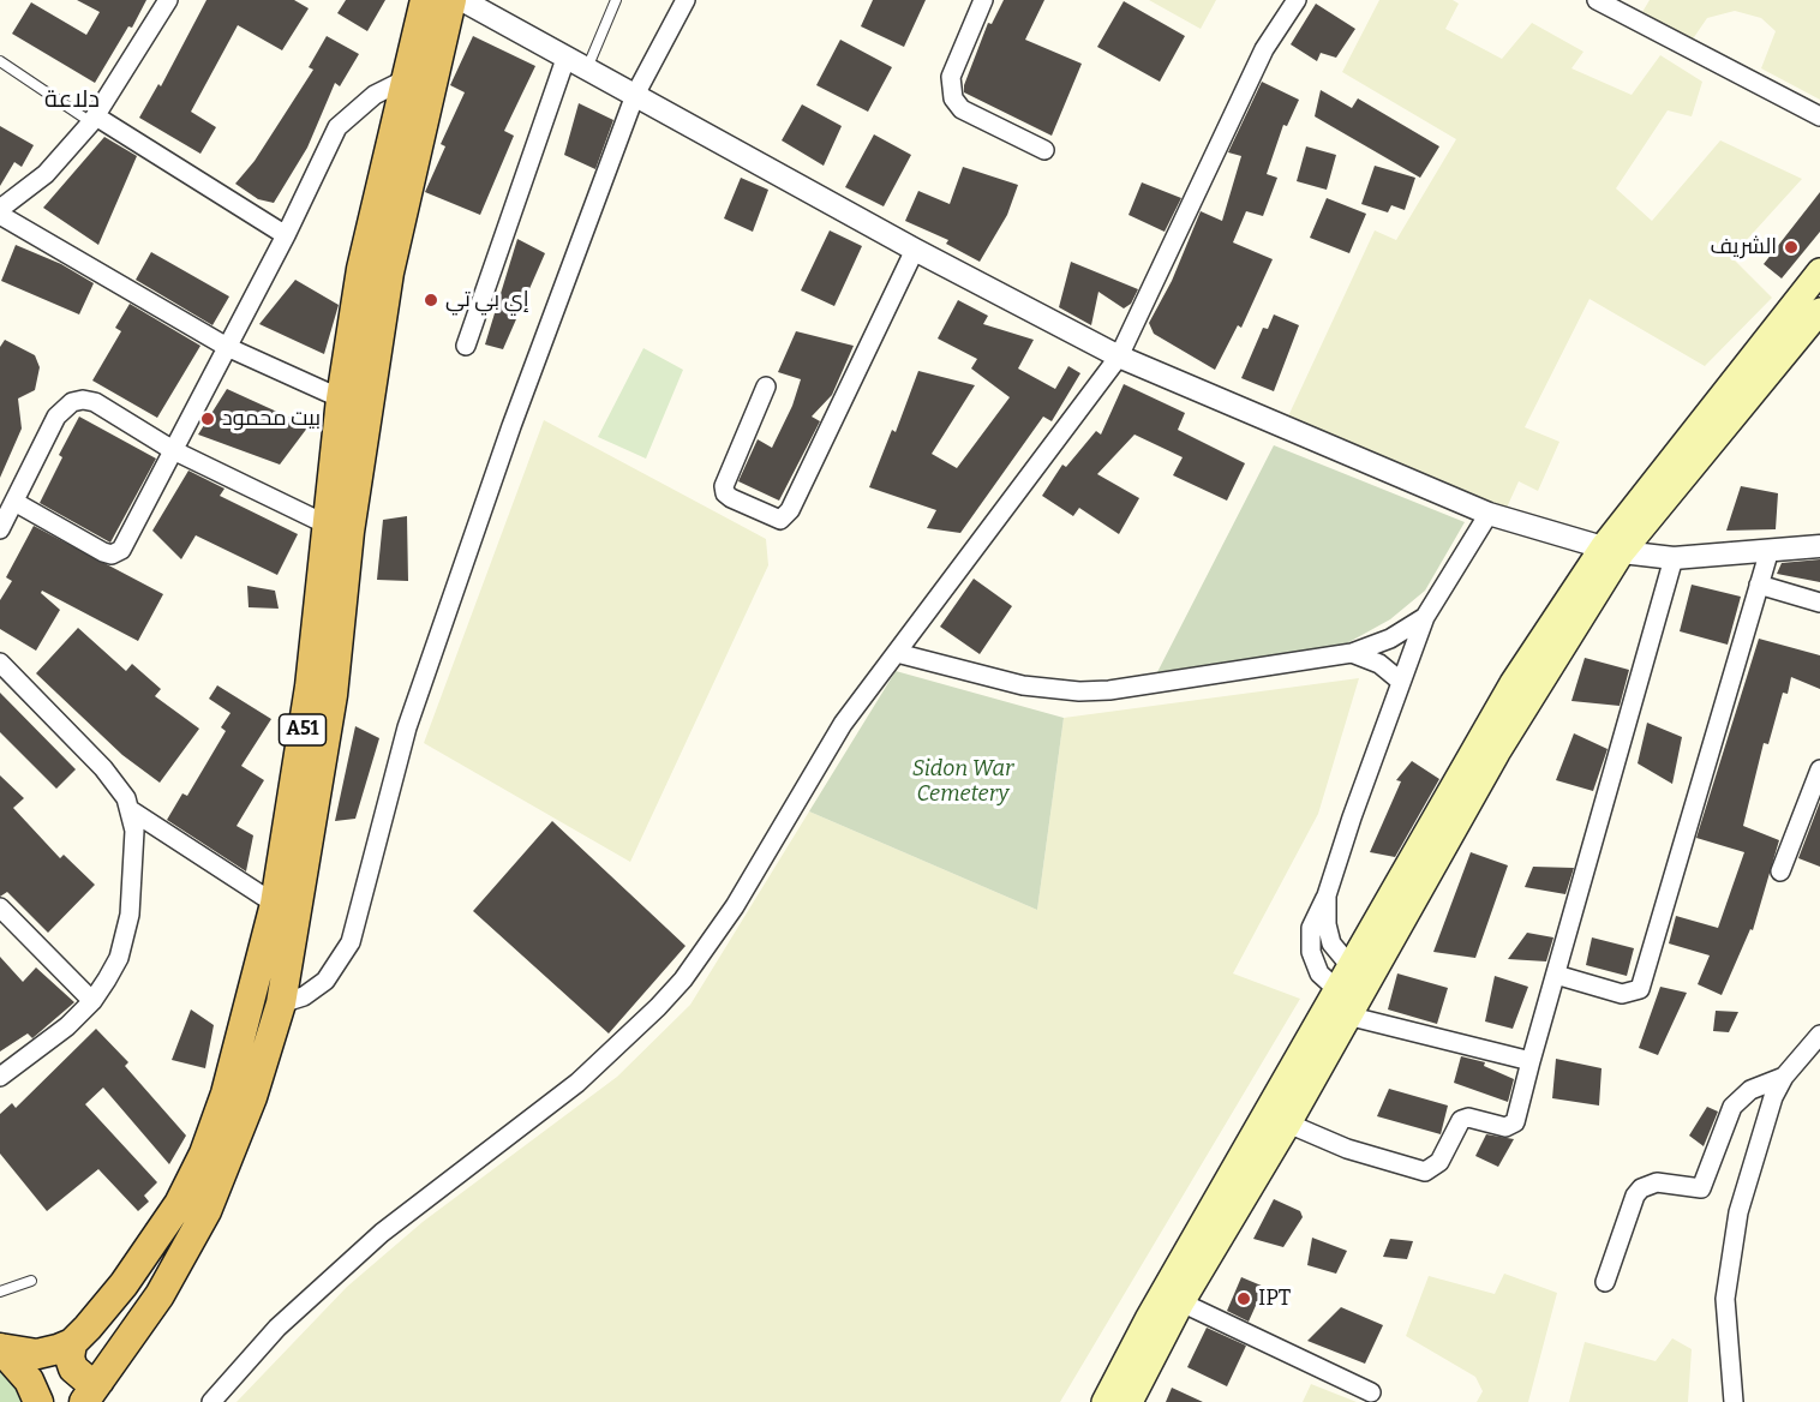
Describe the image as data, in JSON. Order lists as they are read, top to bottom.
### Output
{
  "streets": {
    "highway": ["A51"]
  },
  "districts": ["دلاعة"],
  "parks": ["Sidon War Cemetery"],
  "places": [
    "الشريف",
    "إي بي تي",
    "بيت محمود",
    "IPT"
  ]
}
